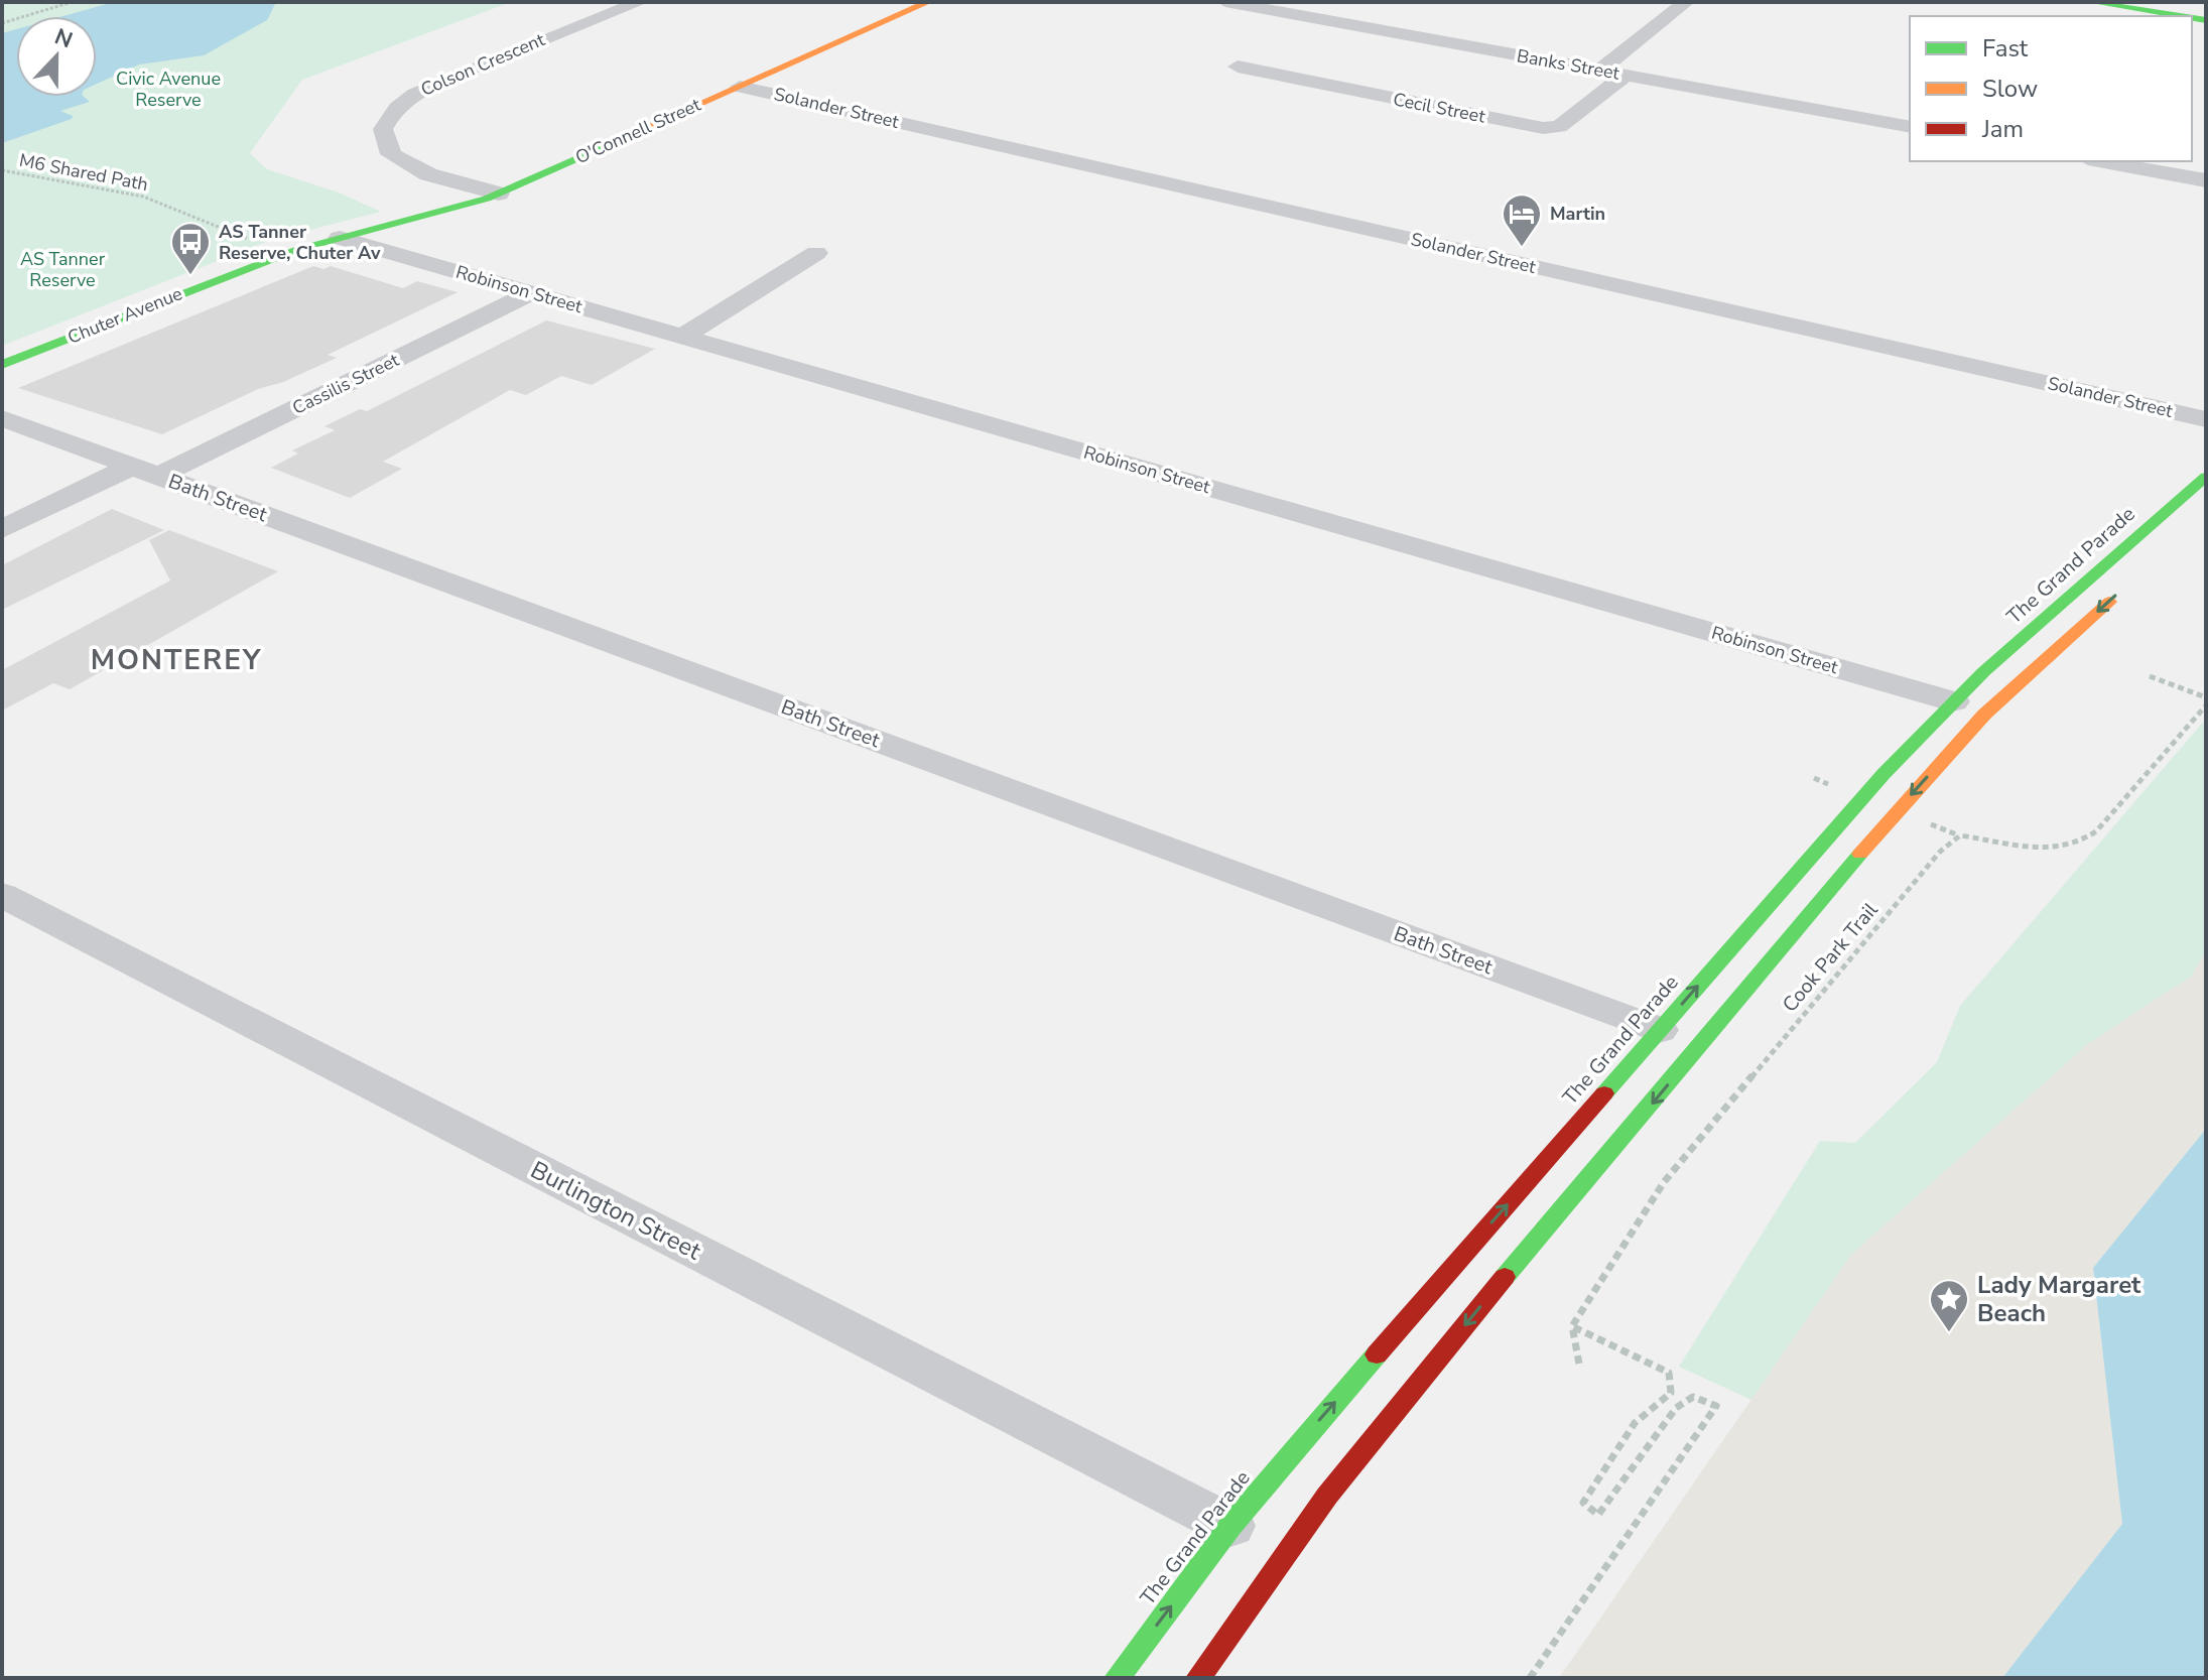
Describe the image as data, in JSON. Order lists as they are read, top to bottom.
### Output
{
  "streets": {
    "main road": ["O'Connell Street", "Chuter Avenue", "The Grand Parade"],
    "street": [
      "Colson Crescent",
      "Banks Street",
      "Solander Street",
      "Cecil Street",
      "Robinson Street",
      "Cassilis Street",
      "Bath Street",
      "Burlington Street"
    ],
    "path": ["M6 Shared Path", "Cook Park Trail"]
  },
  "crossings": [
    ["Colson Crescent", "O'Connell Street"],
    ["Banks Street", "Cecil Street"],
    ["Solander Street", "O'Connell Street"],
    ["O'Connell Street", "Robinson Street"],
    ["O'Connell Street", "Chuter Avenue"],
    ["M6 Shared Path", "Chuter Avenue"],
    ["Robinson Street", "Chuter Avenue"],
    ["Robinson Street", "Cassilis Street"],
    ["Robinson Street", "The Grand Parade"],
    ["Cassilis Street", "Bath Street"],
    ["Bath Street", "The Grand Parade"],
    ["The Grand Parade", "Burlington Street"]
  ],
  "districts": ["MONTEREY"],
  "parks": ["Civic Avenue Reserve", "AS Tanner Reserve"],
  "places": {
    "hotel": ["Martin"],
    "bus stop": ["AS Tanner Reserve, Chuter Av"],
    "place": ["Lady Margaret Beach"]
  },
  "legend": ["Fast", "Slow", "Jam"],
  "north": "top"
}
